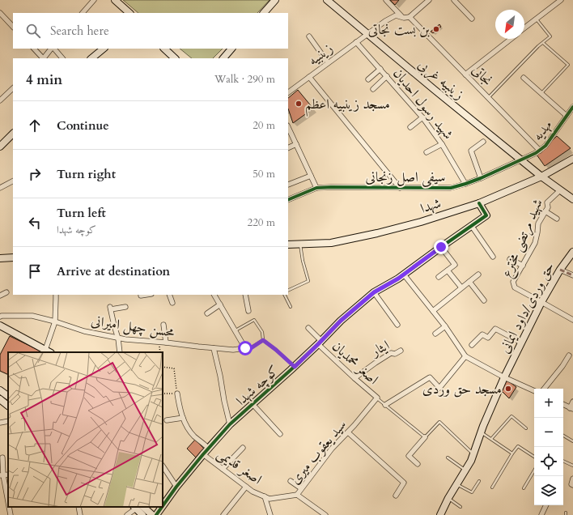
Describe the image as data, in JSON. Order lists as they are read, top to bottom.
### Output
{
  "streets": {
    "street": [
      "زینبیه",
      "نجاتی",
      "زینبیه غربی",
      "شهید رسول احدیان",
      "مهدیه",
      "سیفی اصل زنجانی",
      "شهدا",
      "شهید مرتضی مخترع",
      "حق وردی/داود ایمانی",
      "محسن چهل امیرانی",
      "ایثار",
      "اصغر محمدیان",
      "کوچه شهدا",
      "سید یعقوب میری",
      "اصغر قدیمی"
    ]
  },
  "crossings": [
    ["زینبیه", "نجاتی"],
    ["زینبیه", "زینبیه غربی"],
    ["زینبیه", "شهید رسول احدیان"],
    ["نجاتی", "مهدیه"],
    ["زینبیه غربی", "مهدیه"],
    ["زینبیه غربی", "سیفی اصل زنجانی"],
    ["زینبیه غربی", "شهدا"],
    ["زینبیه غربی", "شهید مرتضی مخترع"],
    ["شهید رسول احدیان", "سیفی اصل زنجانی"],
    ["مهدیه", "سیفی اصل زنجانی"],
    ["شهدا", "کوچه شهدا"],
    ["شهید مرتضی مخترع", "حق وردی/داود ایمانی"],
    ["ایثار", "اصغر محمدیان"],
    ["اصغر محمدیان", "کوچه شهدا"],
    ["اصغر محمدیان", "سید یعقوب میری"],
    ["کوچه شهدا", "اصغر قدیمی"],
    ["سید یعقوب میری", "اصغر قدیمی"]
  ],
  "places": ["بن بست نجاتی", "مسجد زینبیه اعظم", "مسجد حق وردی"],
  "north": "bottom left",
  "page": {
    "search": "Search here",
    "heading": ["4 min", "Walk · 290 m"],
    "list": [
      ["Continue", "20 m"],
      ["Turn right", "50 m"],
      ["Turn left", "کوچه شهدا", "220 m"],
      "Arrive at destination"
    ],
    "map_buttons": ["+", "−"]
  }
}
